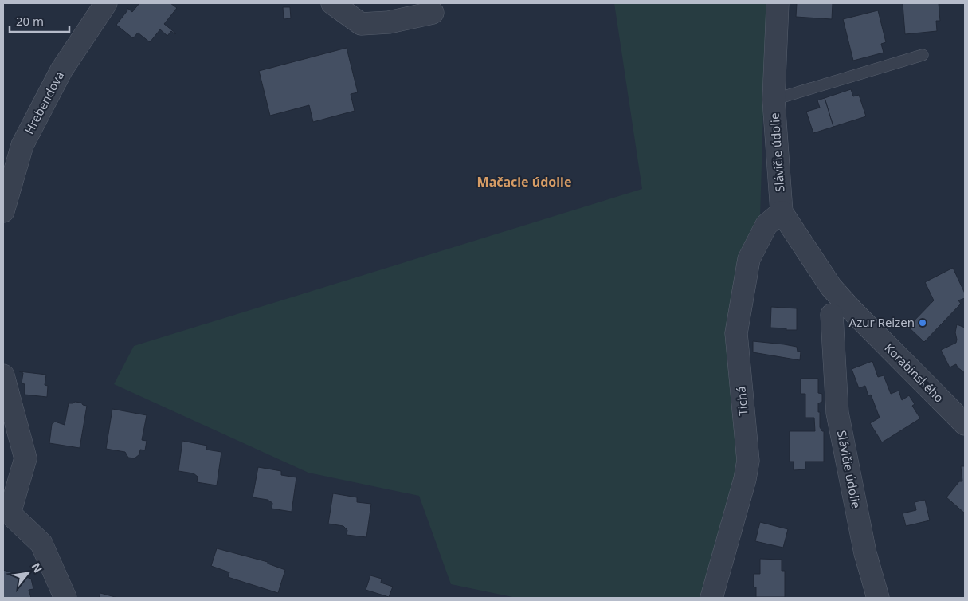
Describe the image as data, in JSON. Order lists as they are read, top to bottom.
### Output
{
  "streets": {
    "street": [
      "Hrebendova",
      "Slávičie údolie",
      "Korabinského",
      "Tichá"
    ]
  },
  "crossings": [
    ["Slávičie údolie", "Korabinského"],
    ["Slávičie údolie", "Tichá"]
  ],
  "districts": ["Mačacie údolie"],
  "places": ["Azur Reizen"],
  "scale_bar": "20 m",
  "north": "top right"
}
